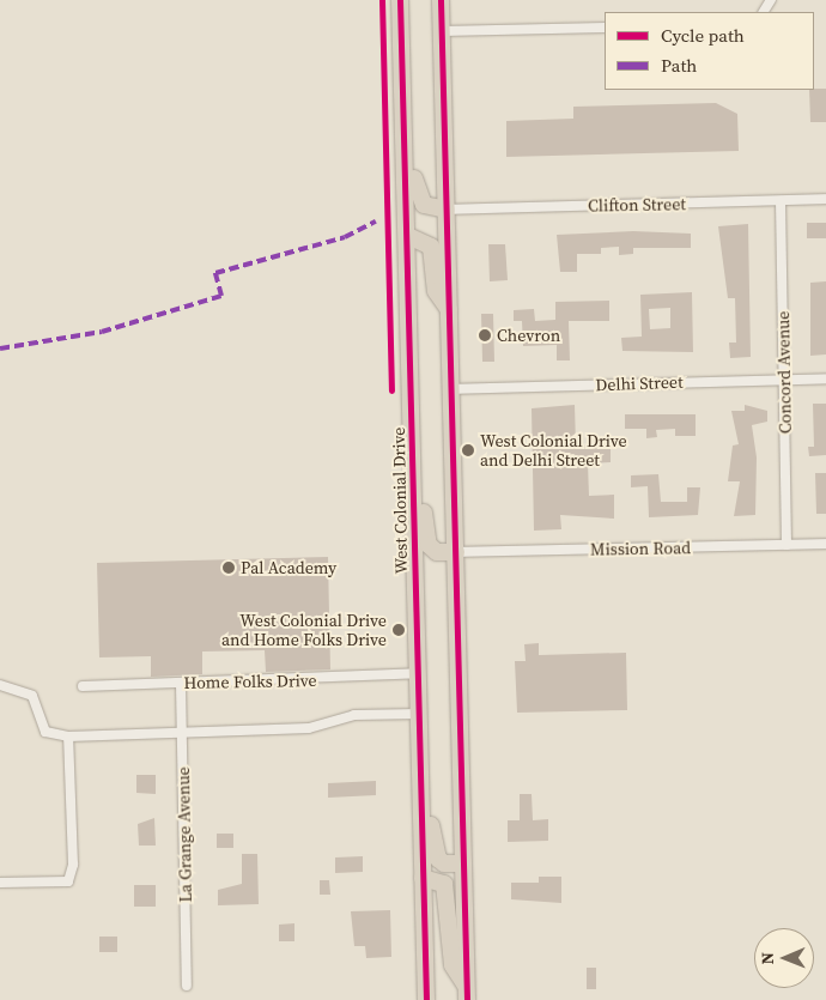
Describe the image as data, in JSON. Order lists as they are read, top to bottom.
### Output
{
  "streets": {
    "highway": ["West Colonial Drive"],
    "street": [
      "Clifton Street",
      "Concord Avenue",
      "Delhi Street",
      "Mission Road",
      "Home Folks Drive",
      "La Grange Avenue"
    ]
  },
  "crossings": [
    ["Clifton Street", "Concord Avenue"],
    ["Concord Avenue", "Delhi Street"],
    ["Concord Avenue", "Mission Road"],
    ["West Colonial Drive", "Home Folks Drive"],
    ["Home Folks Drive", "La Grange Avenue"]
  ],
  "places": [
    "Chevron",
    "West Colonial Drive and Delhi Street",
    "Pal Academy",
    "West Colonial Drive and Home Folks Drive"
  ],
  "legend": ["Cycle path", "Path"],
  "north": "left"
}
